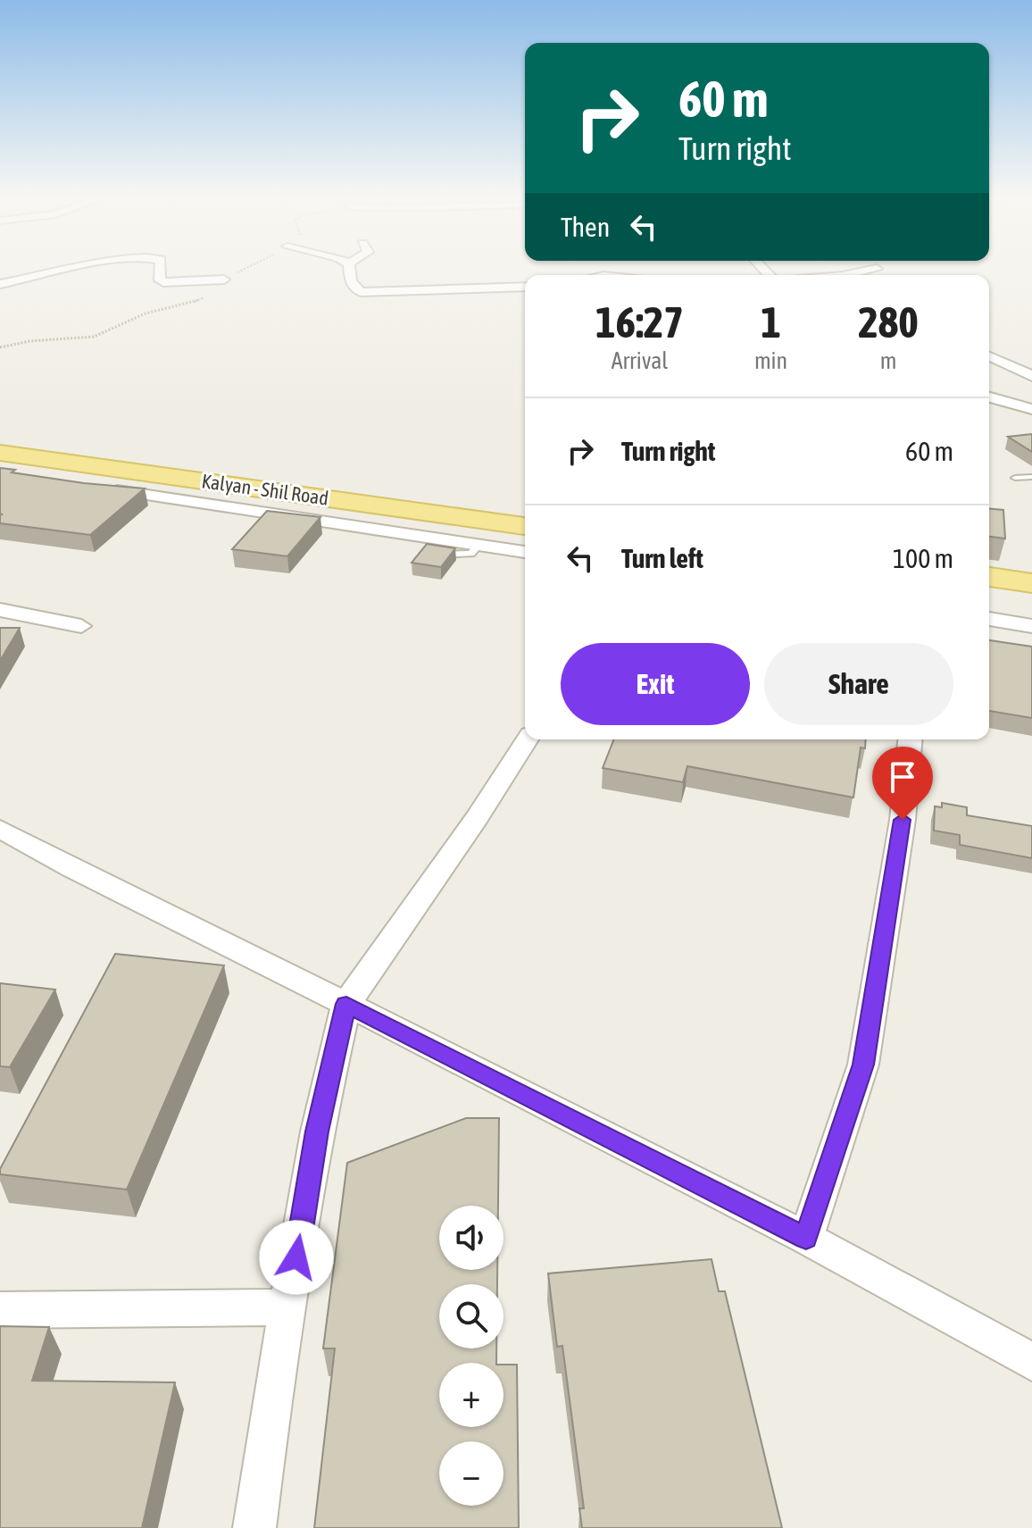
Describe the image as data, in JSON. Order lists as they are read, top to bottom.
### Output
{
  "streets": {
    "main road": ["Kalyan - Shil Road"]
  },
  "page": {
    "turn": ["60 m", "Turn right"],
    "then": "Then",
    "eta": [
      "16:27",
      "Arrival",
      "1",
      "min",
      "280",
      "m"
    ],
    "list": [
      {
        "name": "Turn right",
        "value": "60 m"
      },
      {
        "name": "Turn left",
        "value": "100 m"
      }
    ],
    "buttons": ["Exit", "Share"],
    "map_buttons": ["+", "−"]
  }
}
